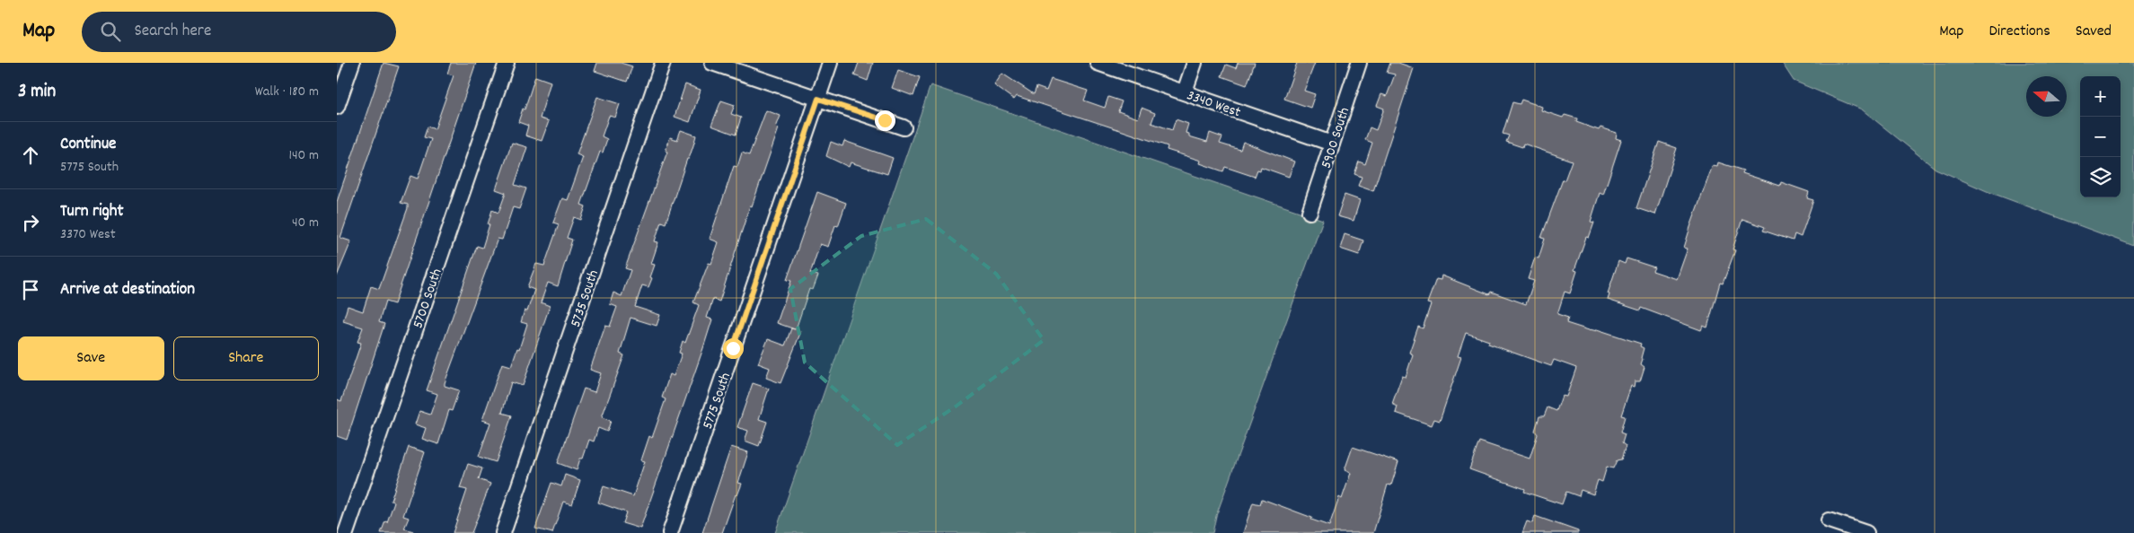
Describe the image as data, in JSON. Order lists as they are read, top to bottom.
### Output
{
  "streets": {
    "street": [
      "3340 West",
      "5900 South",
      "5700 South",
      "5735 South",
      "5775 South"
    ]
  },
  "crossings": [
    ["3340 West", "5900 South"]
  ],
  "north": "left",
  "page": {
    "header": "Map",
    "search": "Search here",
    "nav": ["Map", "Directions", "Saved"],
    "heading": ["3 min", "Walk · 180 m"],
    "map_buttons": ["+", "−"],
    "list": [
      ["Continue", "5775 South", "140 m"],
      ["Turn right", "3370 West", "40 m"],
      "Arrive at destination"
    ],
    "buttons": ["Save", "Share"]
  }
}
